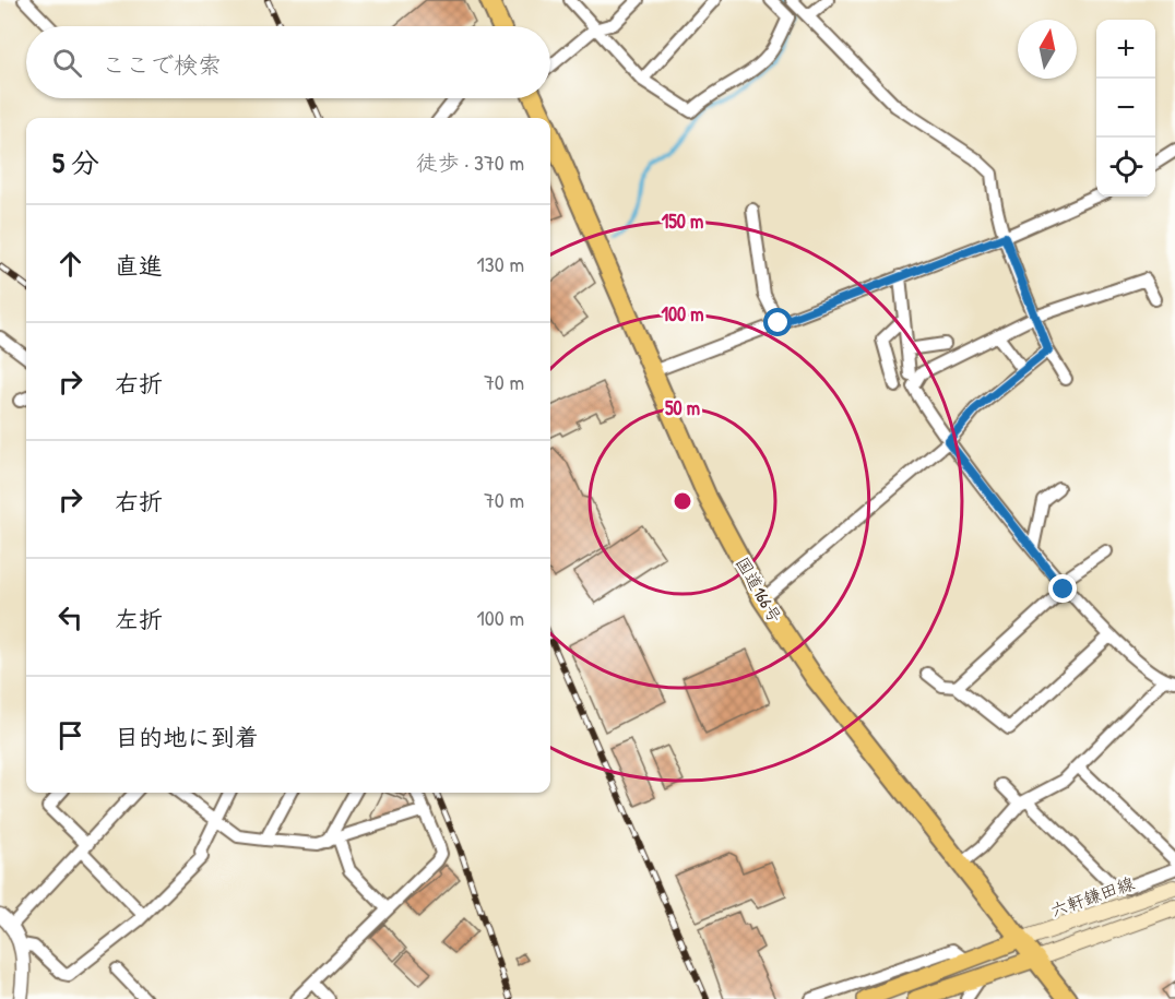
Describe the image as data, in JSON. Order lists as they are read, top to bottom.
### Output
{
  "streets": {
    "highway": ["国道166号"],
    "main road": ["六軒鎌田線"]
  },
  "crossings": [
    ["国道166号", "六軒鎌田線"]
  ],
  "north": "top",
  "page": {
    "map_buttons": ["+", "−"],
    "search": "ここで検索",
    "heading": ["5 分", "徒歩 · 370 m"],
    "list": [
      ["直進", "130 m"],
      ["右折", "70 m"],
      ["右折", "70 m"],
      ["左折", "100 m"],
      "目的地に到着"
    ]
  },
  "rings": ["150 m", "100 m", "50 m"]
}
